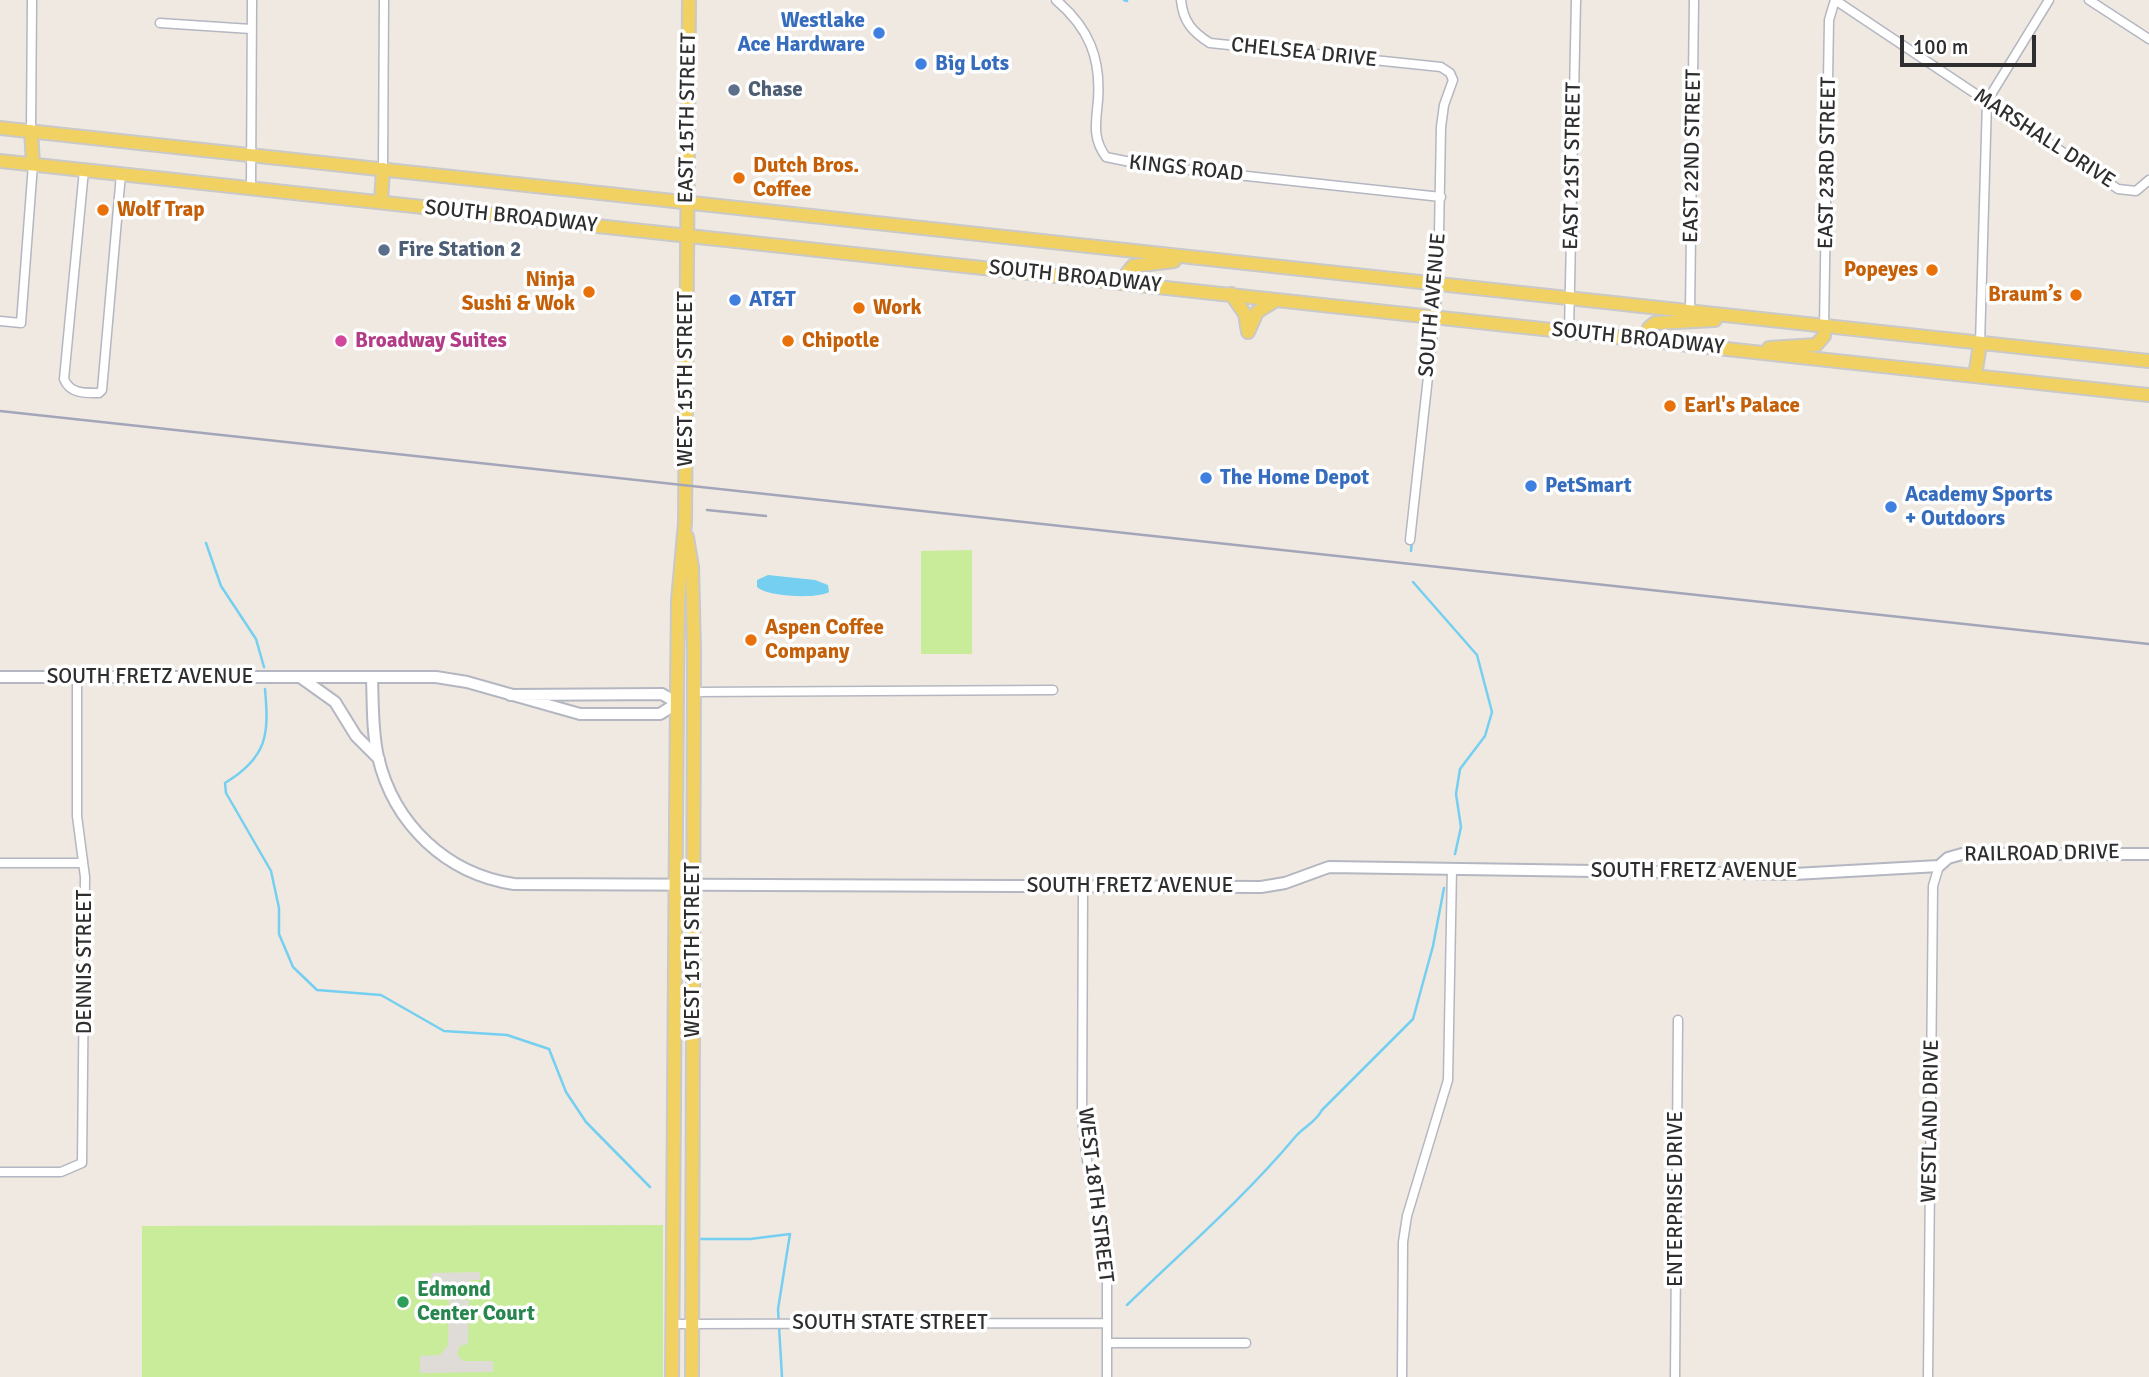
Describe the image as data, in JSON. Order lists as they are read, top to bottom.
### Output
{
  "streets": {
    "main road": ["EAST 15TH STREET", "SOUTH BROADWAY", "WEST 15TH STREET"],
    "street": [
      "CHELSEA DRIVE",
      "MARSHALL DRIVE",
      "EAST 22ND STREET",
      "EAST 23RD STREET",
      "EAST 21ST STREET",
      "KINGS ROAD",
      "SOUTH AVENUE",
      "SOUTH FRETZ AVENUE",
      "RAILROAD DRIVE",
      "DENNIS STREET",
      "WESTLAND DRIVE",
      "WEST 18TH STREET",
      "ENTERPRISE DRIVE",
      "SOUTH STATE STREET"
    ]
  },
  "crossings": [
    ["CHELSEA DRIVE", "SOUTH AVENUE"],
    ["EAST 15TH STREET", "SOUTH BROADWAY"],
    ["EAST 15TH STREET", "WEST 15TH STREET"],
    ["MARSHALL DRIVE", "EAST 23RD STREET"],
    ["EAST 22ND STREET", "SOUTH BROADWAY"],
    ["EAST 23RD STREET", "SOUTH BROADWAY"],
    ["EAST 21ST STREET", "SOUTH BROADWAY"],
    ["KINGS ROAD", "SOUTH AVENUE"],
    ["SOUTH BROADWAY", "SOUTH AVENUE"],
    ["SOUTH BROADWAY", "WEST 15TH STREET"],
    ["WEST 15TH STREET", "SOUTH FRETZ AVENUE"],
    ["WEST 15TH STREET", "SOUTH STATE STREET"],
    ["SOUTH FRETZ AVENUE", "RAILROAD DRIVE"],
    ["SOUTH FRETZ AVENUE", "DENNIS STREET"],
    ["SOUTH FRETZ AVENUE", "WESTLAND DRIVE"],
    ["SOUTH FRETZ AVENUE", "WEST 18TH STREET"],
    ["RAILROAD DRIVE", "WESTLAND DRIVE"],
    ["WEST 18TH STREET", "SOUTH STATE STREET"]
  ],
  "places": [
    "Westlake Ace Hardware",
    "Big Lots",
    "Chase",
    "Dutch Bros. Coffee",
    "Wolf Trap",
    "Fire Station 2",
    "Popeyes",
    "Ninja Sushi & Wok",
    "Braum’s",
    "AT&T",
    "Work",
    "Broadway Suites",
    "Chipotle",
    "Earl's Palace",
    "The Home Depot",
    "PetSmart",
    "Academy Sports + Outdoors",
    "Aspen Coffee Company",
    "Edmond Center Court"
  ],
  "scale_bar": "100 m"
}
